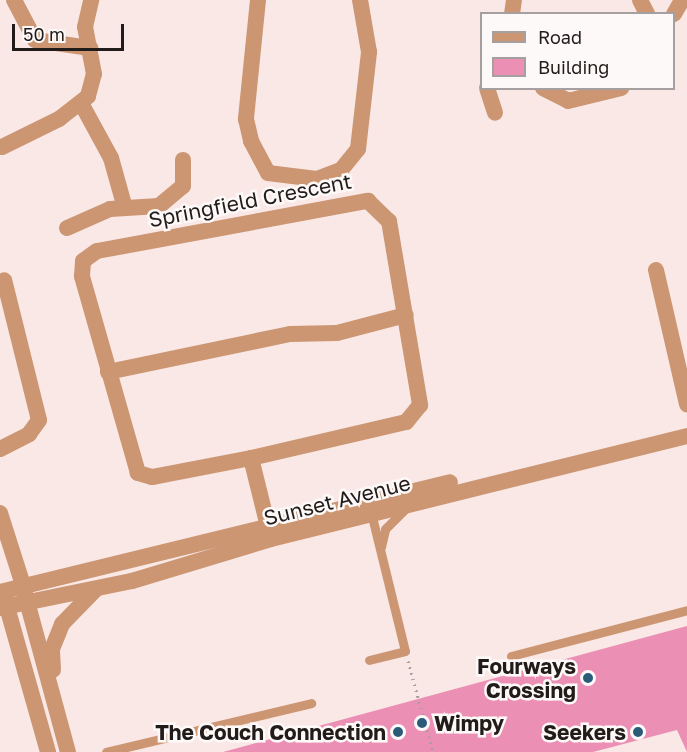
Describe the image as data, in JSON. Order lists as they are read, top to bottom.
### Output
{
  "streets": {
    "street": ["Springfield Crescent", "Sunset Avenue"]
  },
  "places": [
    "Fourways Crossing",
    "Wimpy",
    "The Couch Connection",
    "Seekers"
  ],
  "legend": ["Road", "Building"],
  "scale_bar": "50 m"
}
